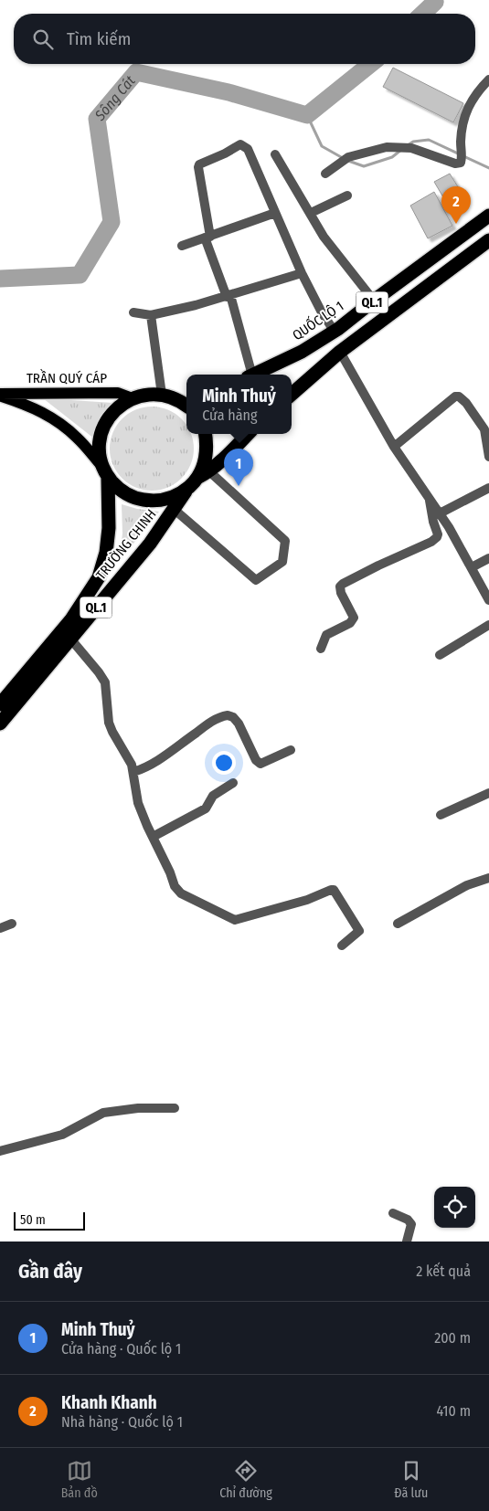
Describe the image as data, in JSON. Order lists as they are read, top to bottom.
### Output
{
  "streets": {
    "highway": ["QL.1", "QUỐC LỘ 1", "TRƯỜNG CHINH"],
    "main road": ["TRẦN QUÝ CÁP"]
  },
  "crossings": [
    ["QL.1", "TRẦN QUÝ CÁP"],
    ["QL.1", "TRƯỜNG CHINH"],
    ["TRẦN QUÝ CÁP", "TRƯỜNG CHINH"]
  ],
  "water": ["Sông Cát"],
  "scale_bar": "50 m",
  "page": {
    "search": "Tìm kiếm",
    "pins": ["2", "1"],
    "popup": ["Minh Thuỷ", "Cửa hàng"],
    "scale": "50 m",
    "heading": ["Gần đây", "2 kết quả"],
    "list": [
      {
        "mark": "1",
        "name": "Minh Thuỷ",
        "note": "Cửa hàng · Quốc lộ 1",
        "value": "200 m"
      },
      {
        "mark": "2",
        "name": "Khanh Khanh",
        "note": "Nhà hàng · Quốc lộ 1",
        "value": "410 m"
      }
    ],
    "nav": ["Bản đồ", "Chỉ đường", "Đã lưu"]
  }
}
